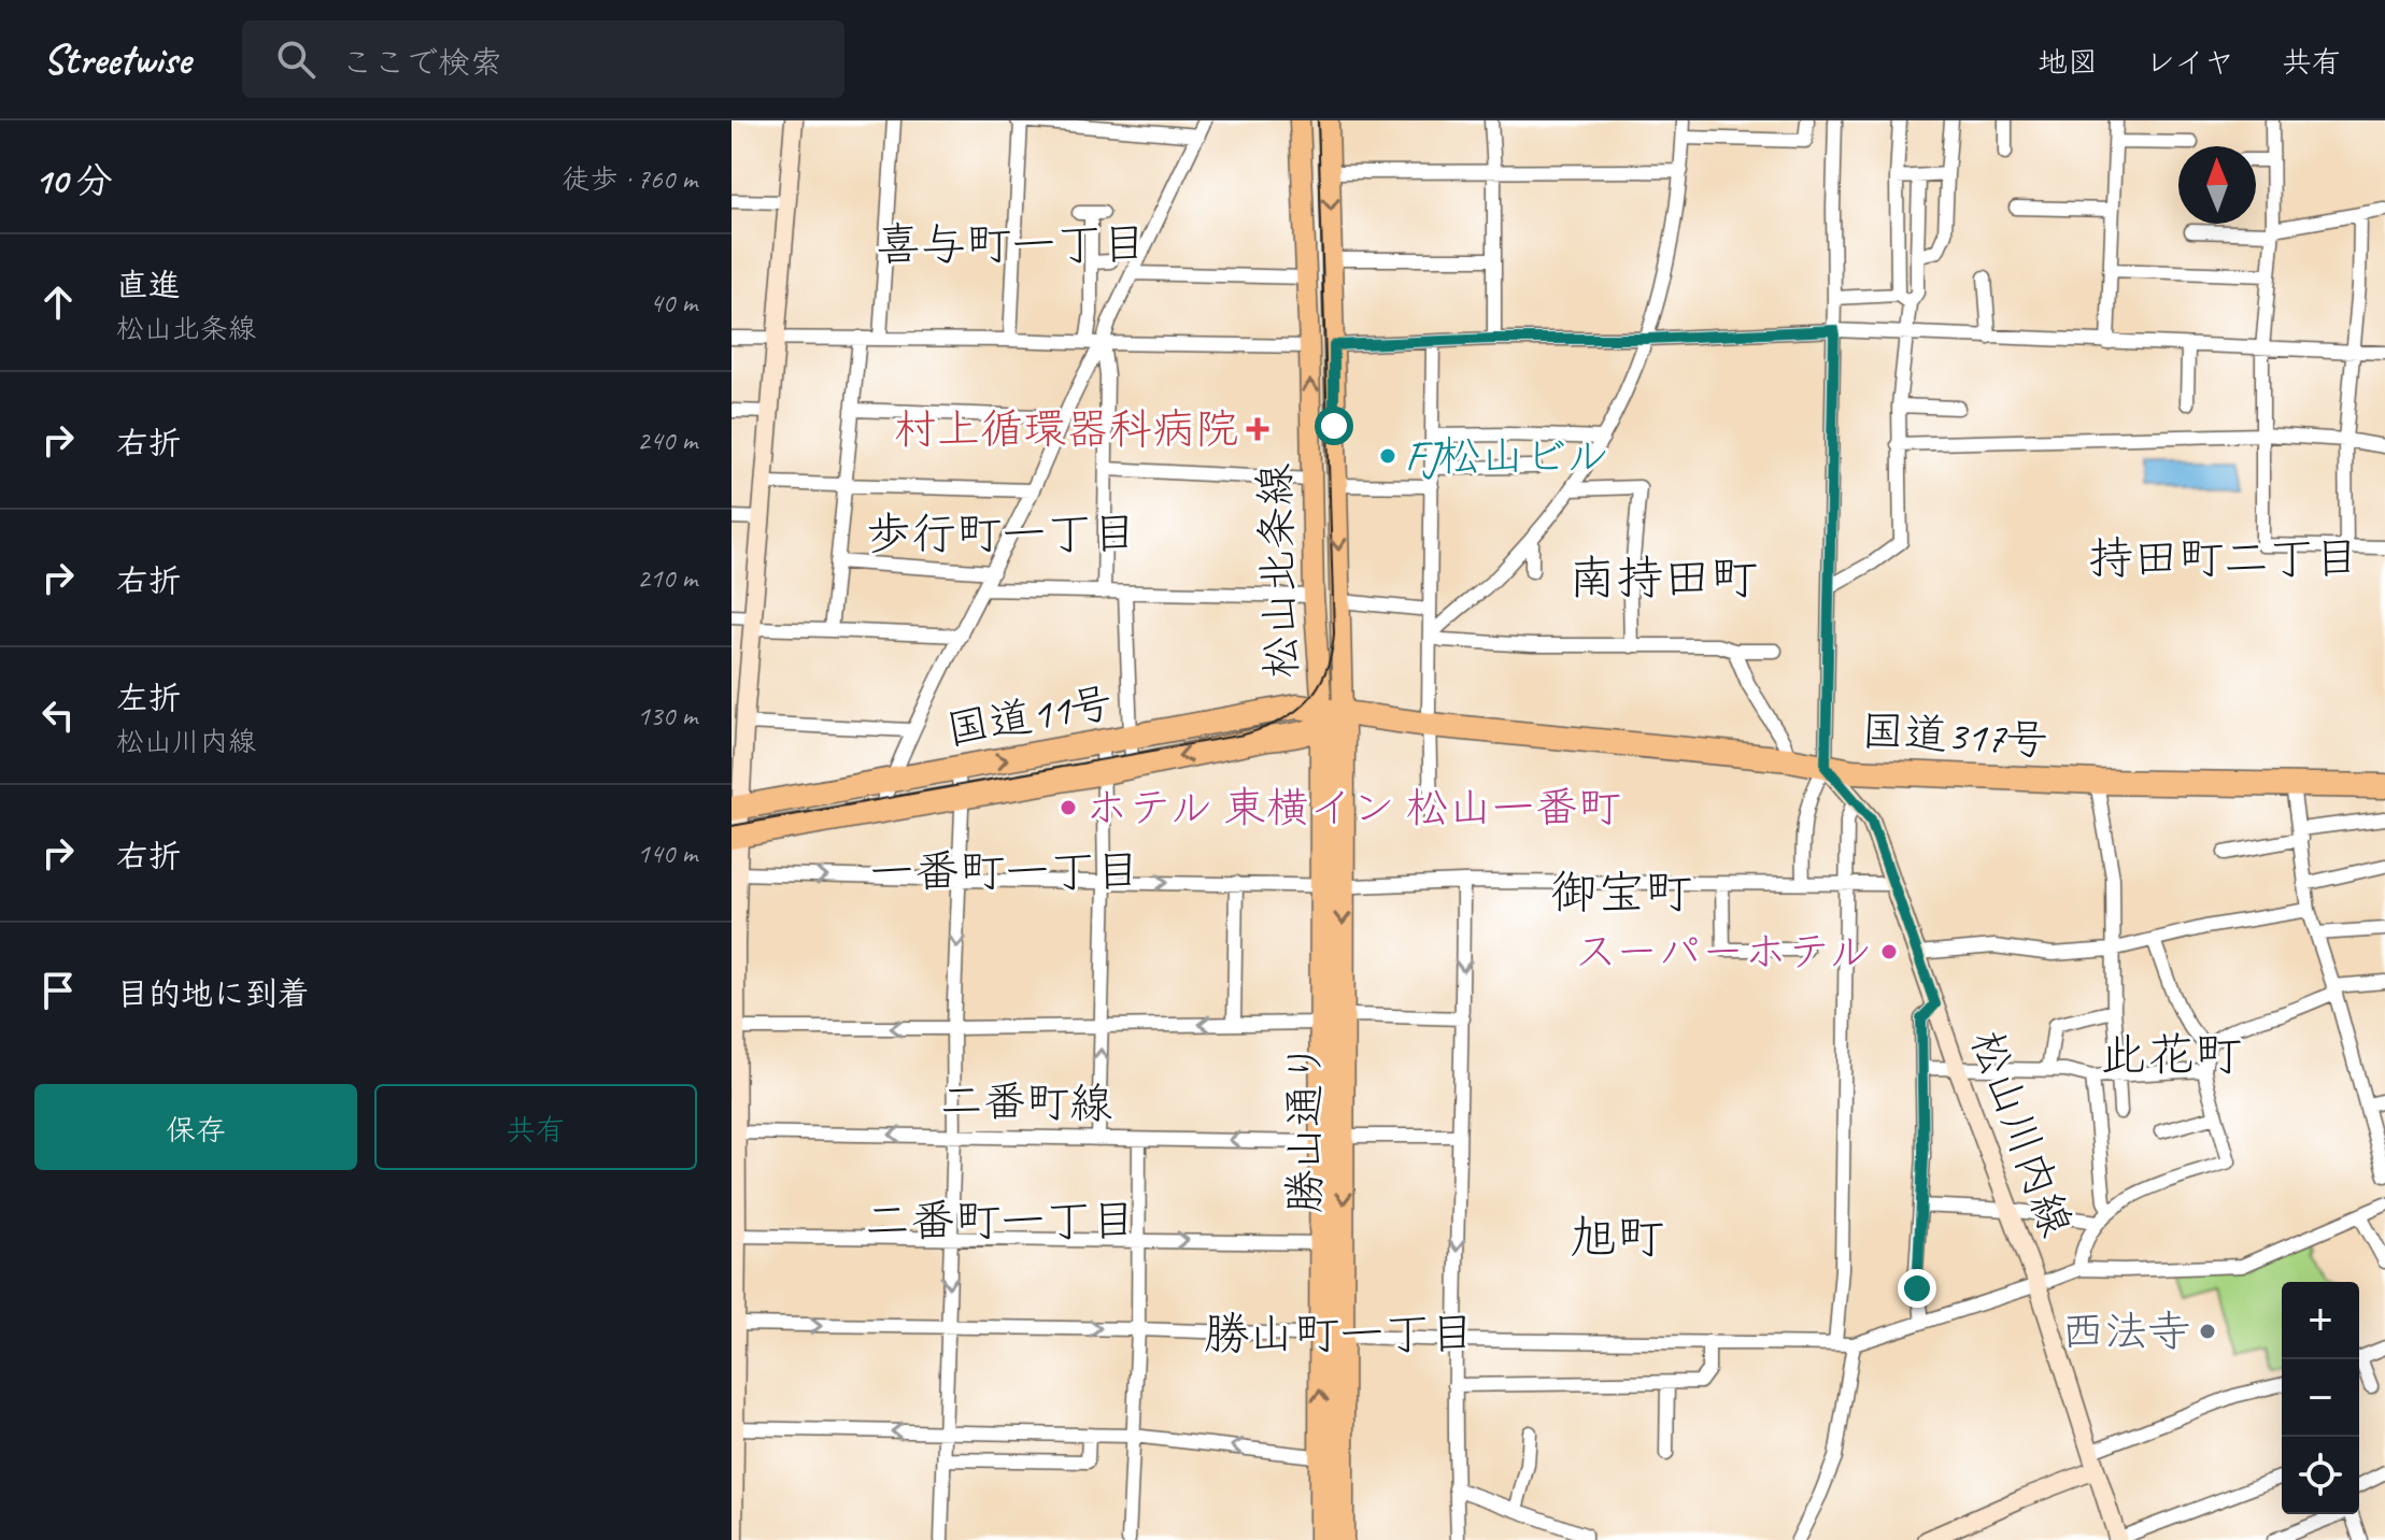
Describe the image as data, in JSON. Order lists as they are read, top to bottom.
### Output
{
  "streets": {
    "highway": ["国道11号", "国道317号", "勝山通り"],
    "main road": ["松山北条線"],
    "street": ["二番町線", "松山川内線"]
  },
  "crossings": [
    ["松山北条線", "国道11号"],
    ["松山北条線", "国道317号"],
    ["松山北条線", "勝山通り"],
    ["国道11号", "国道317号"],
    ["国道11号", "勝山通り"],
    ["国道317号", "勝山通り"],
    ["国道317号", "松山川内線"],
    ["二番町線", "勝山通り"]
  ],
  "districts": [
    "喜与町一丁目",
    "歩行町一丁目",
    "持田町二丁目",
    "南持田町",
    "一番町一丁目",
    "御宝町",
    "此花町",
    "二番町一丁目",
    "旭町",
    "勝山町一丁目"
  ],
  "places": {
    "health": ["村上循環器科病院"],
    "other": [
      "FJ松山ビル",
      "ホテル 東横イン 松山一番町",
      "スーパーホテル",
      "西法寺"
    ]
  },
  "north": "top",
  "page": {
    "header": "Streetwise",
    "search": "ここで検索",
    "nav": ["地図", "レイヤ", "共有"],
    "heading": ["10 分", "徒歩 · 760 m"],
    "list": [
      ["直進", "松山北条線", "40 m"],
      ["右折", "240 m"],
      ["右折", "210 m"],
      ["左折", "松山川内線", "130 m"],
      ["右折", "140 m"],
      "目的地に到着"
    ],
    "buttons": ["保存", "共有"],
    "map_buttons": ["+", "−"]
  }
}
